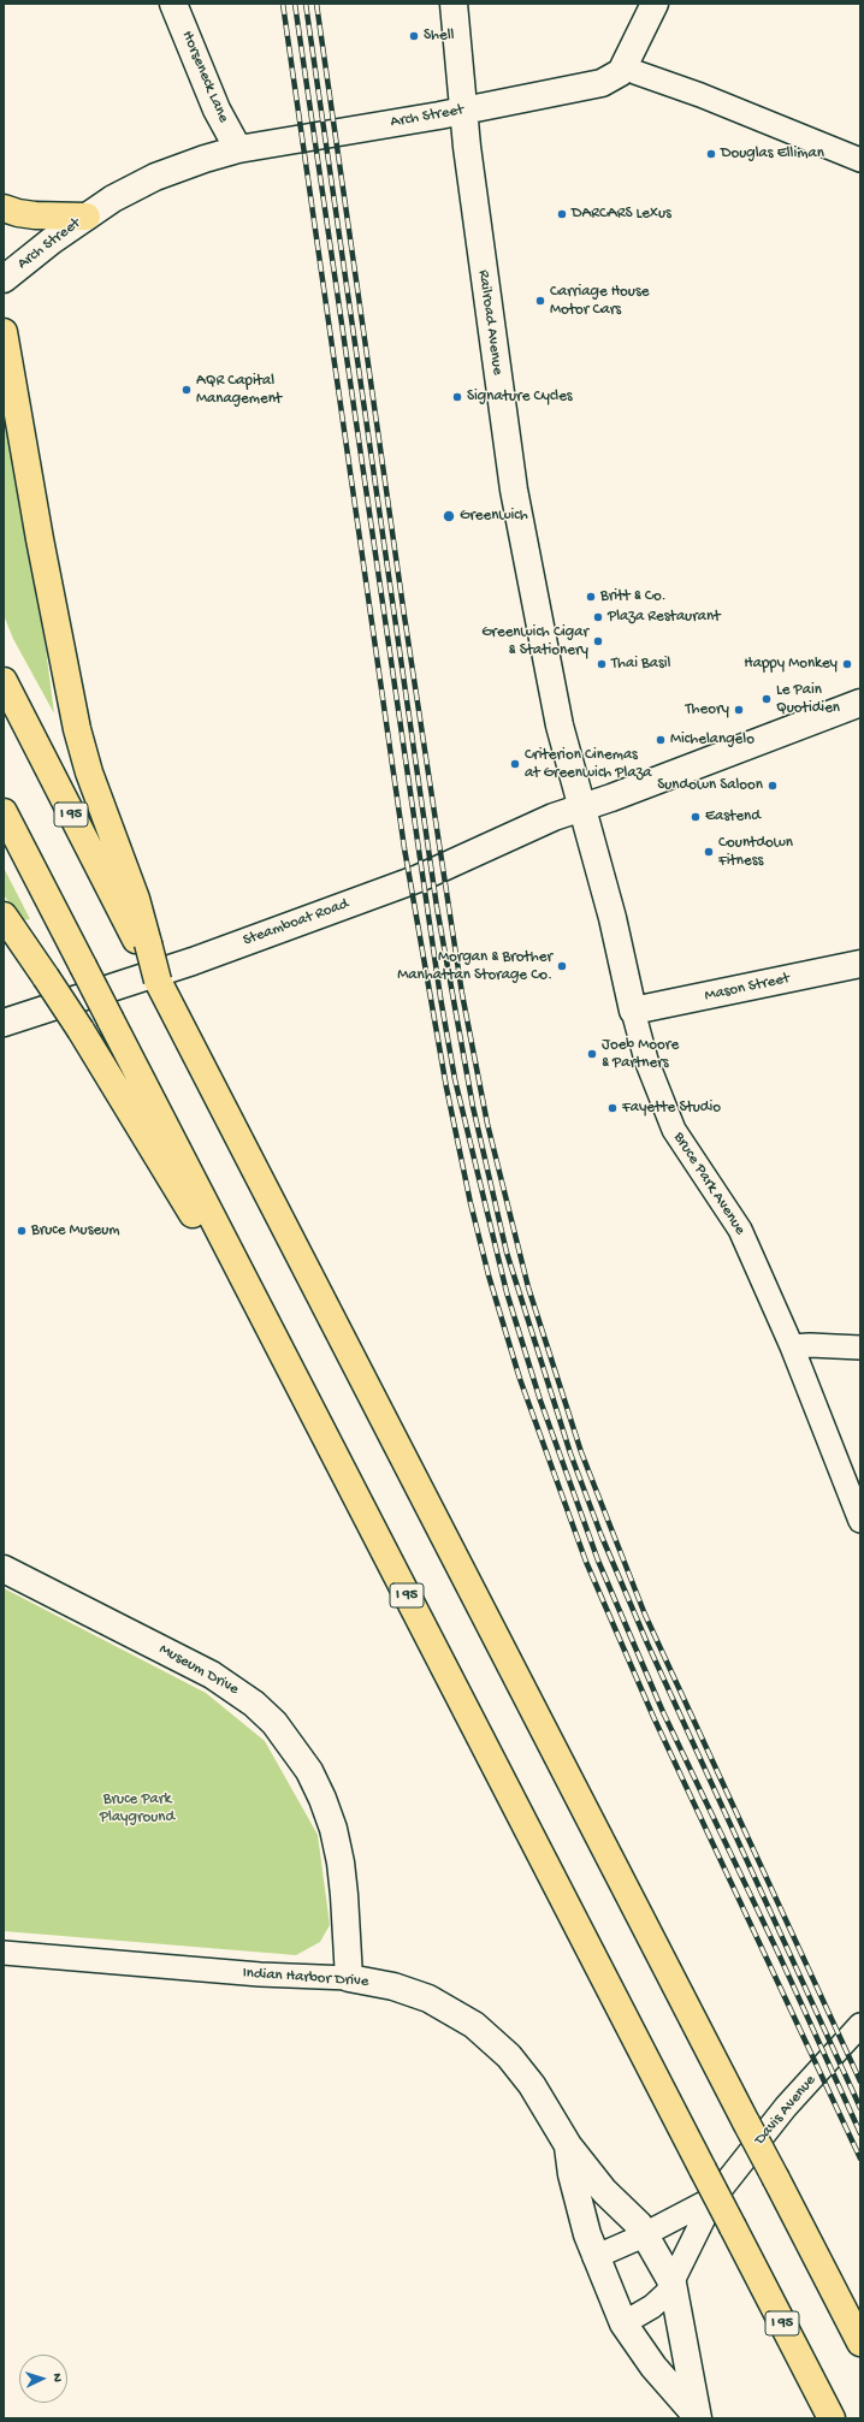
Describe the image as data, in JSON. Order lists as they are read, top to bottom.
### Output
{
  "streets": {
    "highway": ["I 95"],
    "main road": [
      "Horseneck Lane",
      "Arch Street",
      "Railroad Avenue",
      "Steamboat Road",
      "Mason Street",
      "Bruce Park Avenue",
      "Museum Drive",
      "Indian Harbor Drive"
    ],
    "street": ["Davis Avenue"]
  },
  "crossings": [
    ["Horseneck Lane", "Arch Street"],
    ["Arch Street", "Railroad Avenue"],
    ["Railroad Avenue", "Steamboat Road"],
    ["Railroad Avenue", "Bruce Park Avenue"],
    ["Steamboat Road", "Bruce Park Avenue"],
    ["Mason Street", "Bruce Park Avenue"],
    ["Museum Drive", "Indian Harbor Drive"],
    ["Indian Harbor Drive", "Davis Avenue"]
  ],
  "parks": ["Bruce Park Playground"],
  "places": [
    "Shell",
    "Douglas Elliman",
    "DARCARS Lexus",
    "Carriage House Motor Cars",
    "AQR Capital Management",
    "Signature Cycles",
    "Greenwich",
    "Britt & Co.",
    "Plaza Restaurant",
    "Greenwich Cigar & Stationery",
    "Thai Basil",
    "Happy Monkey",
    "Le Pain Quotidien",
    "Theory",
    "Michelangelo",
    "Criterion Cinemas at Greenwich Plaza",
    "Sundown Saloon",
    "Eastend",
    "Countdown Fitness",
    "Morgan & Brother Manhattan Storage Co.",
    "Joeb Moore & Partners",
    "Fayette Studio",
    "Bruce Museum"
  ],
  "north": "right"
}
